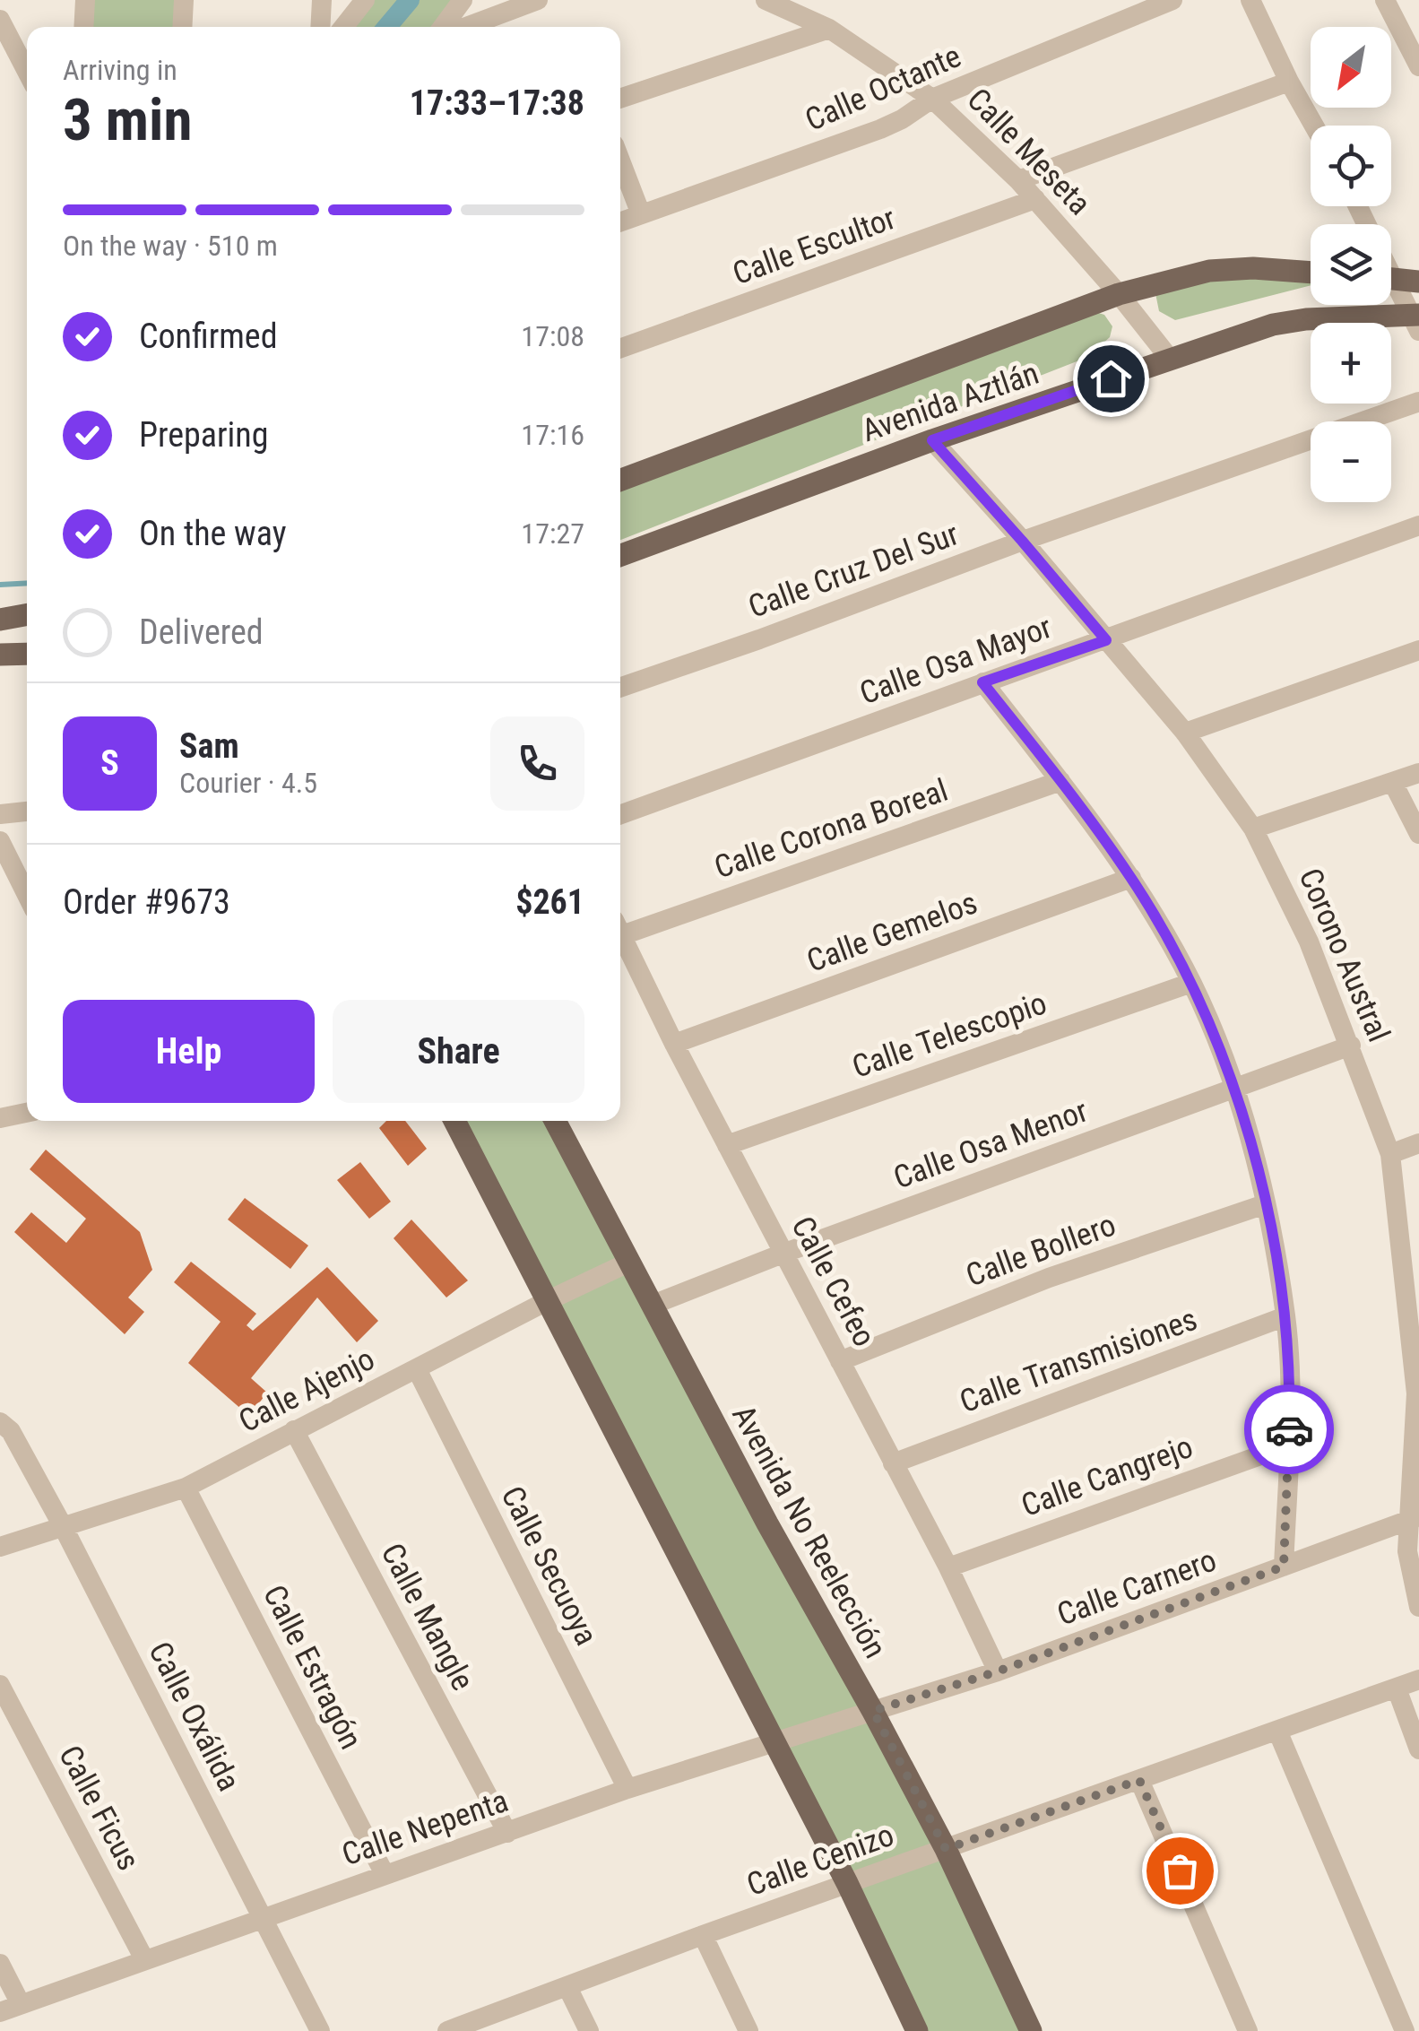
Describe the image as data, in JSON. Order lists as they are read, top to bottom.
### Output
{
  "streets": {
    "main road": ["Avenida Aztlán", "Avenida No Reelección"],
    "street": [
      "Calle Octante",
      "Calle Meseta",
      "Calle Escultor",
      "Calle Cruz Del Sur",
      "Calle Osa Mayor",
      "Calle Corona Boreal",
      "Calle Gemelos",
      "Corono Austral",
      "Calle Telescopio",
      "Calle Osa Menor",
      "Calle Bollero",
      "Calle Cefeo",
      "Calle Transmisiones",
      "Calle Ajenjo",
      "Calle Cangrejo",
      "Calle Secuoya",
      "Calle Carnero",
      "Calle Mangle",
      "Calle Estragón",
      "Calle Oxálida",
      "Calle Ficus",
      "Calle Nepenta",
      "Calle Cenizo"
    ]
  },
  "crossings": [
    ["Calle Octante", "Calle Meseta"],
    ["Calle Meseta", "Calle Escultor"],
    ["Calle Meseta", "Avenida Aztlán"],
    ["Avenida Aztlán", "Corono Austral"],
    ["Calle Cruz Del Sur", "Corono Austral"],
    ["Calle Osa Mayor", "Corono Austral"],
    ["Calle Gemelos", "Calle Cefeo"],
    ["Corono Austral", "Calle Osa Menor"],
    ["Corono Austral", "Calle Carnero"],
    ["Calle Telescopio", "Calle Cefeo"],
    ["Calle Osa Menor", "Calle Cefeo"],
    ["Calle Osa Menor", "Avenida No Reelección"],
    ["Calle Bollero", "Calle Cefeo"],
    ["Calle Cefeo", "Calle Transmisiones"],
    ["Calle Cefeo", "Calle Cangrejo"],
    ["Calle Cefeo", "Calle Carnero"],
    ["Calle Ajenjo", "Avenida No Reelección"],
    ["Calle Ajenjo", "Calle Secuoya"],
    ["Calle Ajenjo", "Calle Mangle"],
    ["Calle Ajenjo", "Calle Estragón"],
    ["Calle Ajenjo", "Calle Oxálida"],
    ["Avenida No Reelección", "Calle Carnero"],
    ["Avenida No Reelección", "Calle Nepenta"],
    ["Avenida No Reelección", "Calle Cenizo"],
    ["Calle Secuoya", "Calle Nepenta"],
    ["Calle Carnero", "Calle Nepenta"],
    ["Calle Mangle", "Calle Nepenta"],
    ["Calle Estragón", "Calle Nepenta"],
    ["Calle Oxálida", "Calle Nepenta"],
    ["Calle Ficus", "Calle Nepenta"]
  ],
  "north": "bottom left",
  "page": {
    "map_buttons": ["+", "−"],
    "heading": ["3 min", "Arriving in", "17:33–17:38"],
    "panel": [
      "Sam",
      "Courier · 4.5",
      "Order #9673",
      "$261"
    ],
    "bar": "On the way · 510 m",
    "list": [
      ["Confirmed", "17:08"],
      ["Preparing", "17:16"],
      ["On the way", "17:27"],
      "Delivered"
    ],
    "round": "S",
    "buttons": ["Help", "Share"]
  }
}
